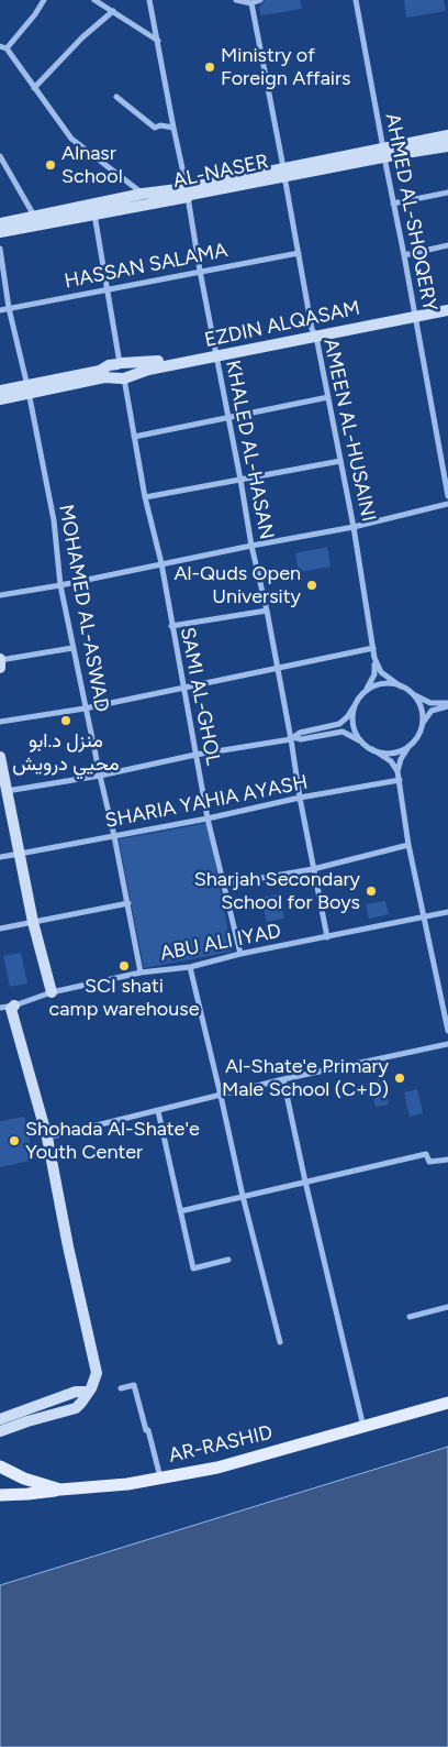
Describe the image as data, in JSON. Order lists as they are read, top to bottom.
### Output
{
  "streets": {
    "main road": ["AL-NASER", "EZDIN ALQASAM", "AR-RASHID"],
    "street": [
      "AHMED AL-SHOQERY",
      "HASSAN SALAMA",
      "AMEEN AL-HUSAINI",
      "KHALED AL-HASAN",
      "MOHAMED AL-ASWAD",
      "SAMI AL-GHOL",
      "SHARIA YAHIA AYASH",
      "ABU ALI IYAD"
    ]
  },
  "crossings": [
    ["AL-NASER", "AHMED AL-SHOQERY"],
    ["AL-NASER", "AMEEN AL-HUSAINI"],
    ["AL-NASER", "KHALED AL-HASAN"],
    ["AHMED AL-SHOQERY", "EZDIN ALQASAM"],
    ["HASSAN SALAMA", "AMEEN AL-HUSAINI"],
    ["HASSAN SALAMA", "KHALED AL-HASAN"],
    ["HASSAN SALAMA", "MOHAMED AL-ASWAD"],
    ["EZDIN ALQASAM", "AMEEN AL-HUSAINI"],
    ["EZDIN ALQASAM", "KHALED AL-HASAN"],
    ["EZDIN ALQASAM", "MOHAMED AL-ASWAD"],
    ["EZDIN ALQASAM", "SAMI AL-GHOL"],
    ["KHALED AL-HASAN", "SHARIA YAHIA AYASH"],
    ["KHALED AL-HASAN", "ABU ALI IYAD"],
    ["MOHAMED AL-ASWAD", "SHARIA YAHIA AYASH"],
    ["MOHAMED AL-ASWAD", "ABU ALI IYAD"],
    ["SAMI AL-GHOL", "SHARIA YAHIA AYASH"],
    ["SAMI AL-GHOL", "ABU ALI IYAD"]
  ],
  "places": [
    "Ministry of Foreign Affairs",
    "Alnasr School",
    "Al-Quds Open University",
    "منزل د.ابو محيي درويش",
    "Sharjah Secondary School for Boys",
    "SCI shati camp warehouse",
    "Al-Shate'e Primary Male School (C+D)",
    "Shohada Al-Shate'e Youth Center"
  ]
}
